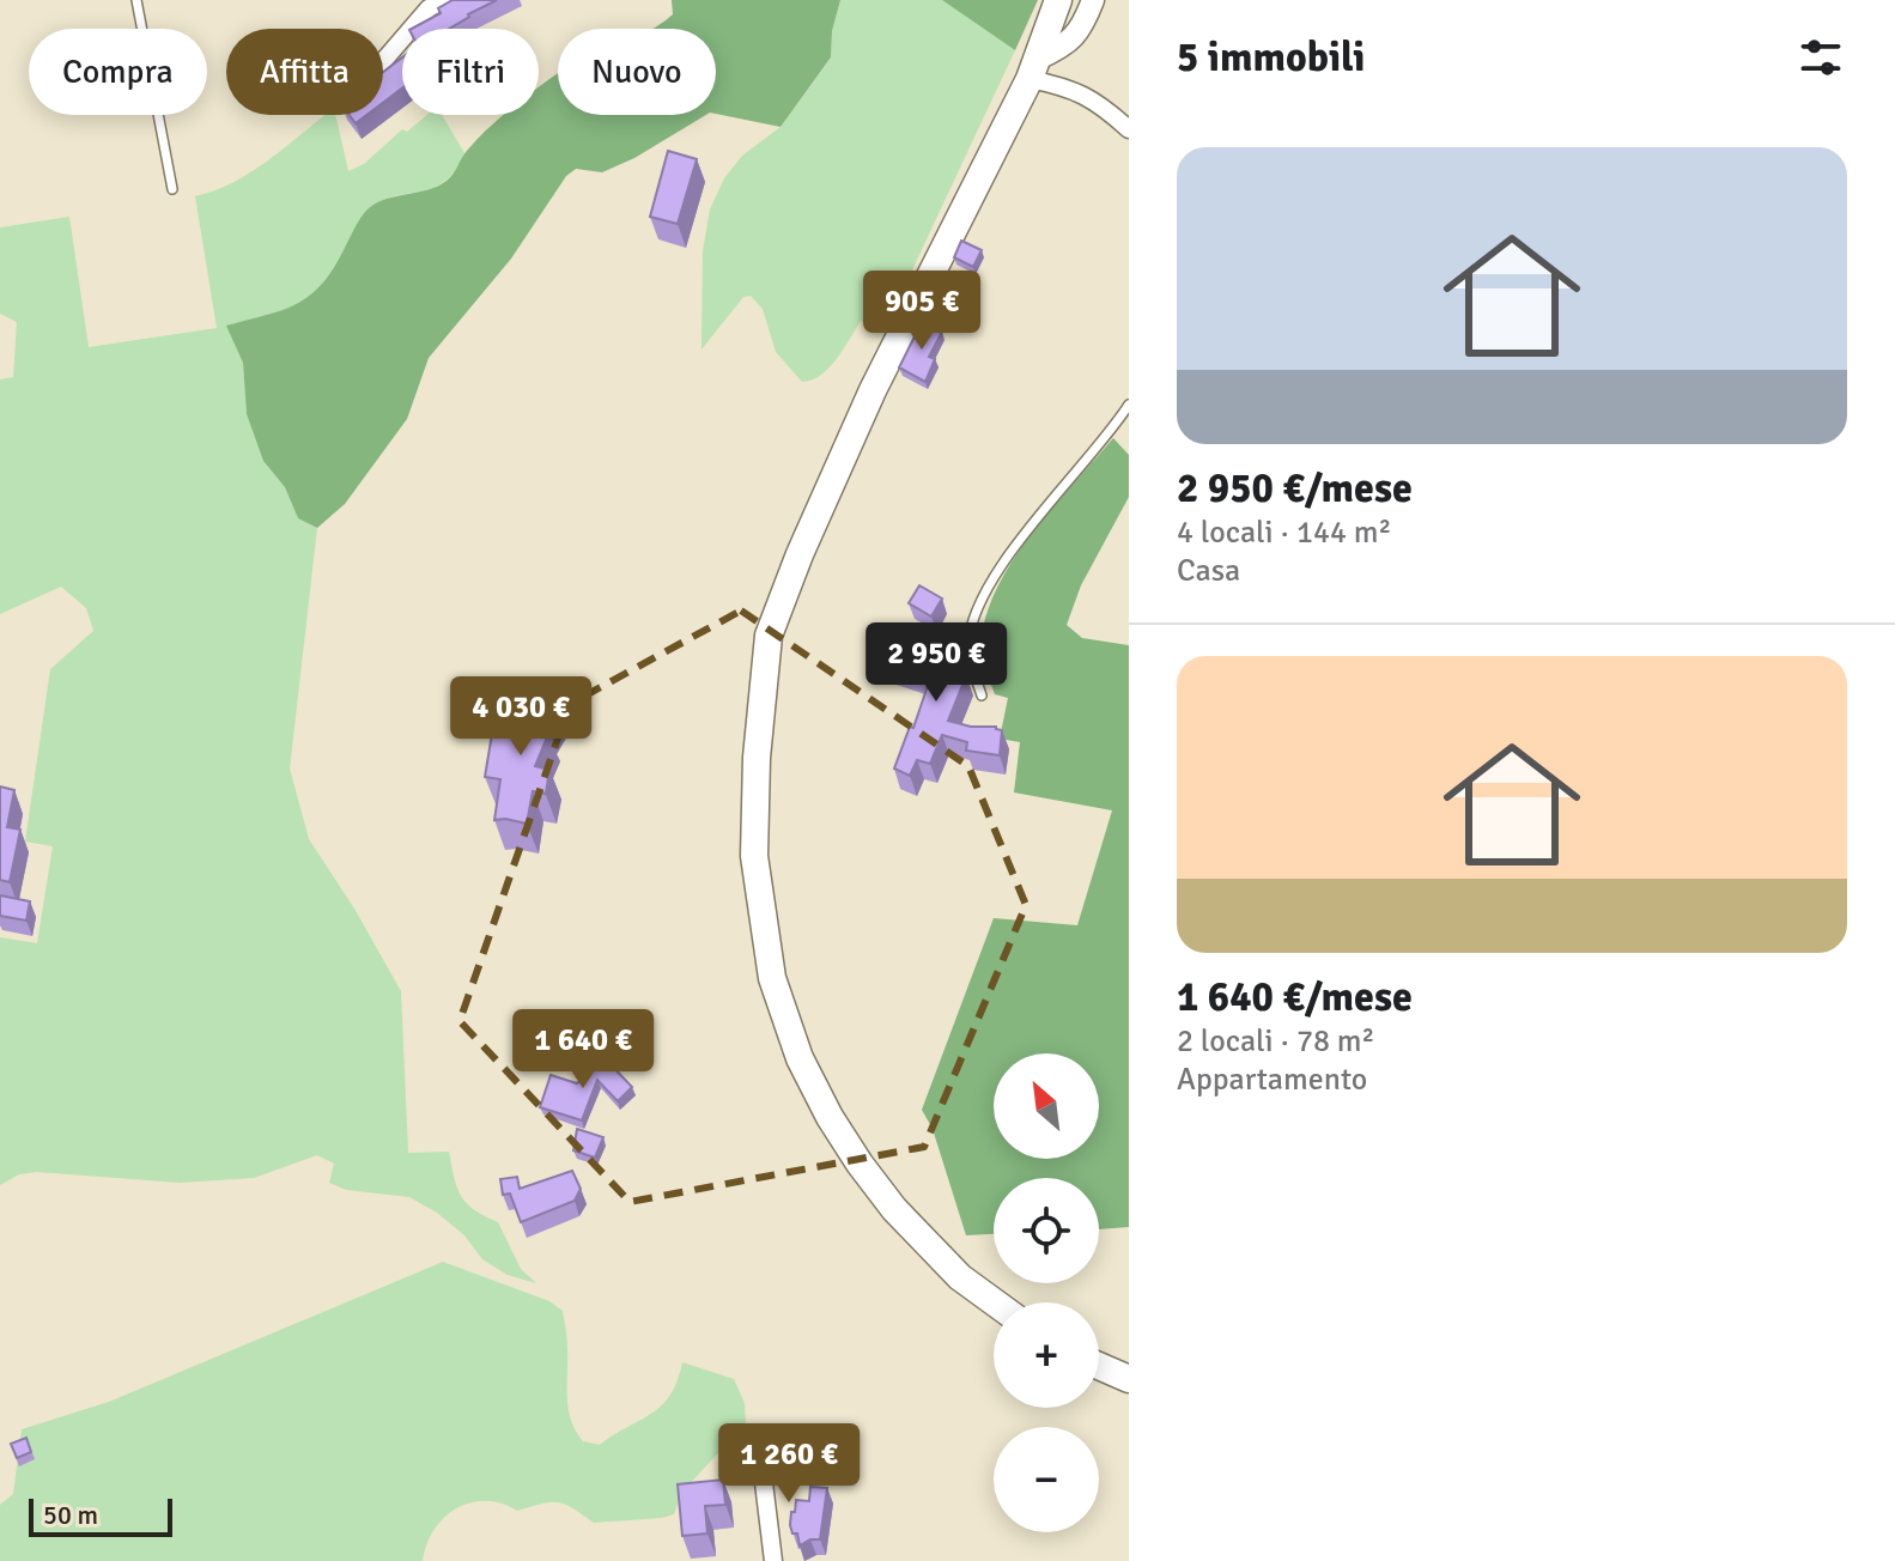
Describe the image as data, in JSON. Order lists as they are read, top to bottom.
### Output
{
  "scale_bar": "50 m",
  "north": "top left",
  "page": {
    "heading": "5 immobili",
    "chip": [
      "Compra",
      "Affitta",
      "Filtri",
      "Nuovo"
    ],
    "list": [
      {
        "name": "2 950 €/mese",
        "note": "4 locali · 144 m² · Casa"
      },
      {
        "name": "1 640 €/mese",
        "note": "2 locali · 78 m² · Appartamento"
      }
    ],
    "price": [
      "905 €",
      "2 950 €",
      "4 030 €",
      "1 640 €",
      "1 260 €"
    ],
    "map_buttons": ["+", "−"],
    "scale": "50 m"
  }
}
